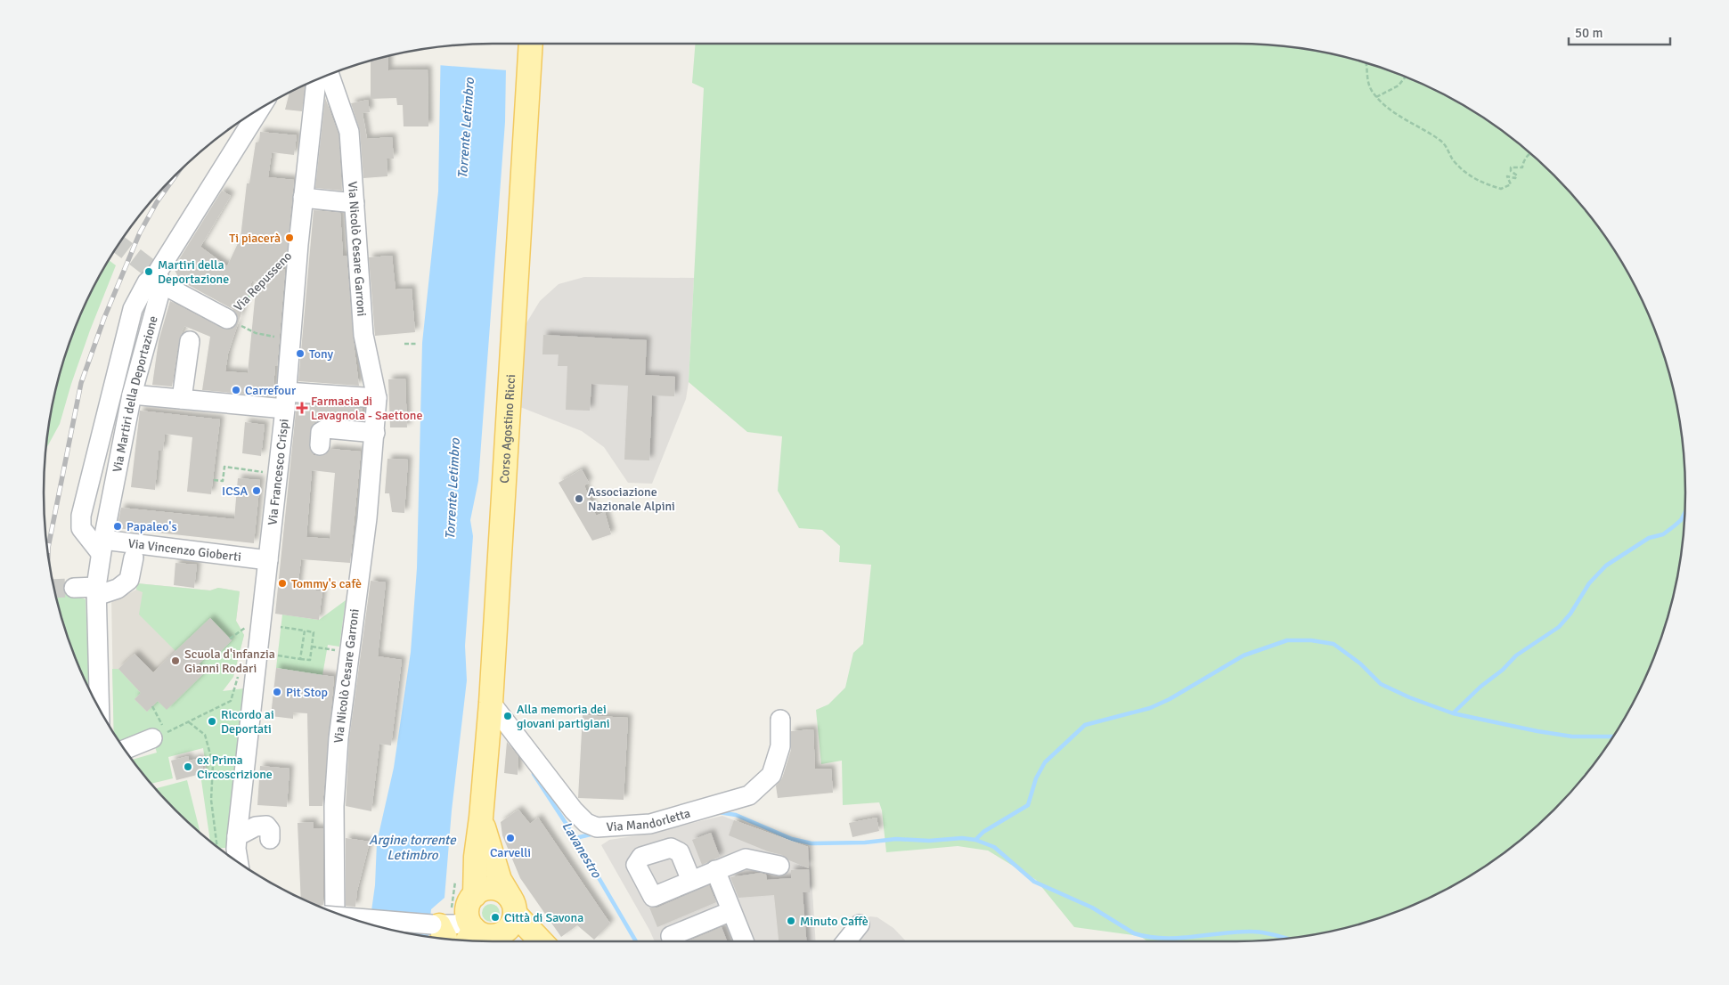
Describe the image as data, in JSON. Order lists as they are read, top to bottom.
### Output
{
  "streets": {
    "main road": ["Corso Agostino Ricci"],
    "street": [
      "Via Nicolò Cesare Garroni",
      "Via Repusseno",
      "Via Martiri della Deportazione",
      "Via Francesco Crispi",
      "Via Vincenzo Gioberti",
      "Via Mandorletta"
    ]
  },
  "crossings": [
    ["Via Repusseno", "Via Martiri della Deportazione"],
    ["Via Repusseno", "Via Francesco Crispi"],
    ["Via Martiri della Deportazione", "Via Vincenzo Gioberti"],
    ["Corso Agostino Ricci", "Via Mandorletta"],
    ["Via Francesco Crispi", "Via Vincenzo Gioberti"]
  ],
  "water": ["Torrente Letimbro", "Argine torrente Letimbro", "Lavanestro"],
  "places": {
    "other": [
      "Ti piacerà",
      "Martiri della Deportazione",
      "Tony",
      "Carrefour",
      "ICSA",
      "Associazione Nazionale Alpini",
      "Papaleo's",
      "Tommy's cafè",
      "Scuola d'infanzia Gianni Rodari",
      "Pit Stop",
      "Alla memoria dei giovani partigiani",
      "Ricordo ai Deportati",
      "ex Prima Circoscrizione",
      "Carvelli",
      "Città di Savona",
      "Minuto Caffè"
    ],
    "health": ["Farmacia di Lavagnola - Saettone"]
  },
  "scale_bar": "50 m"
}
